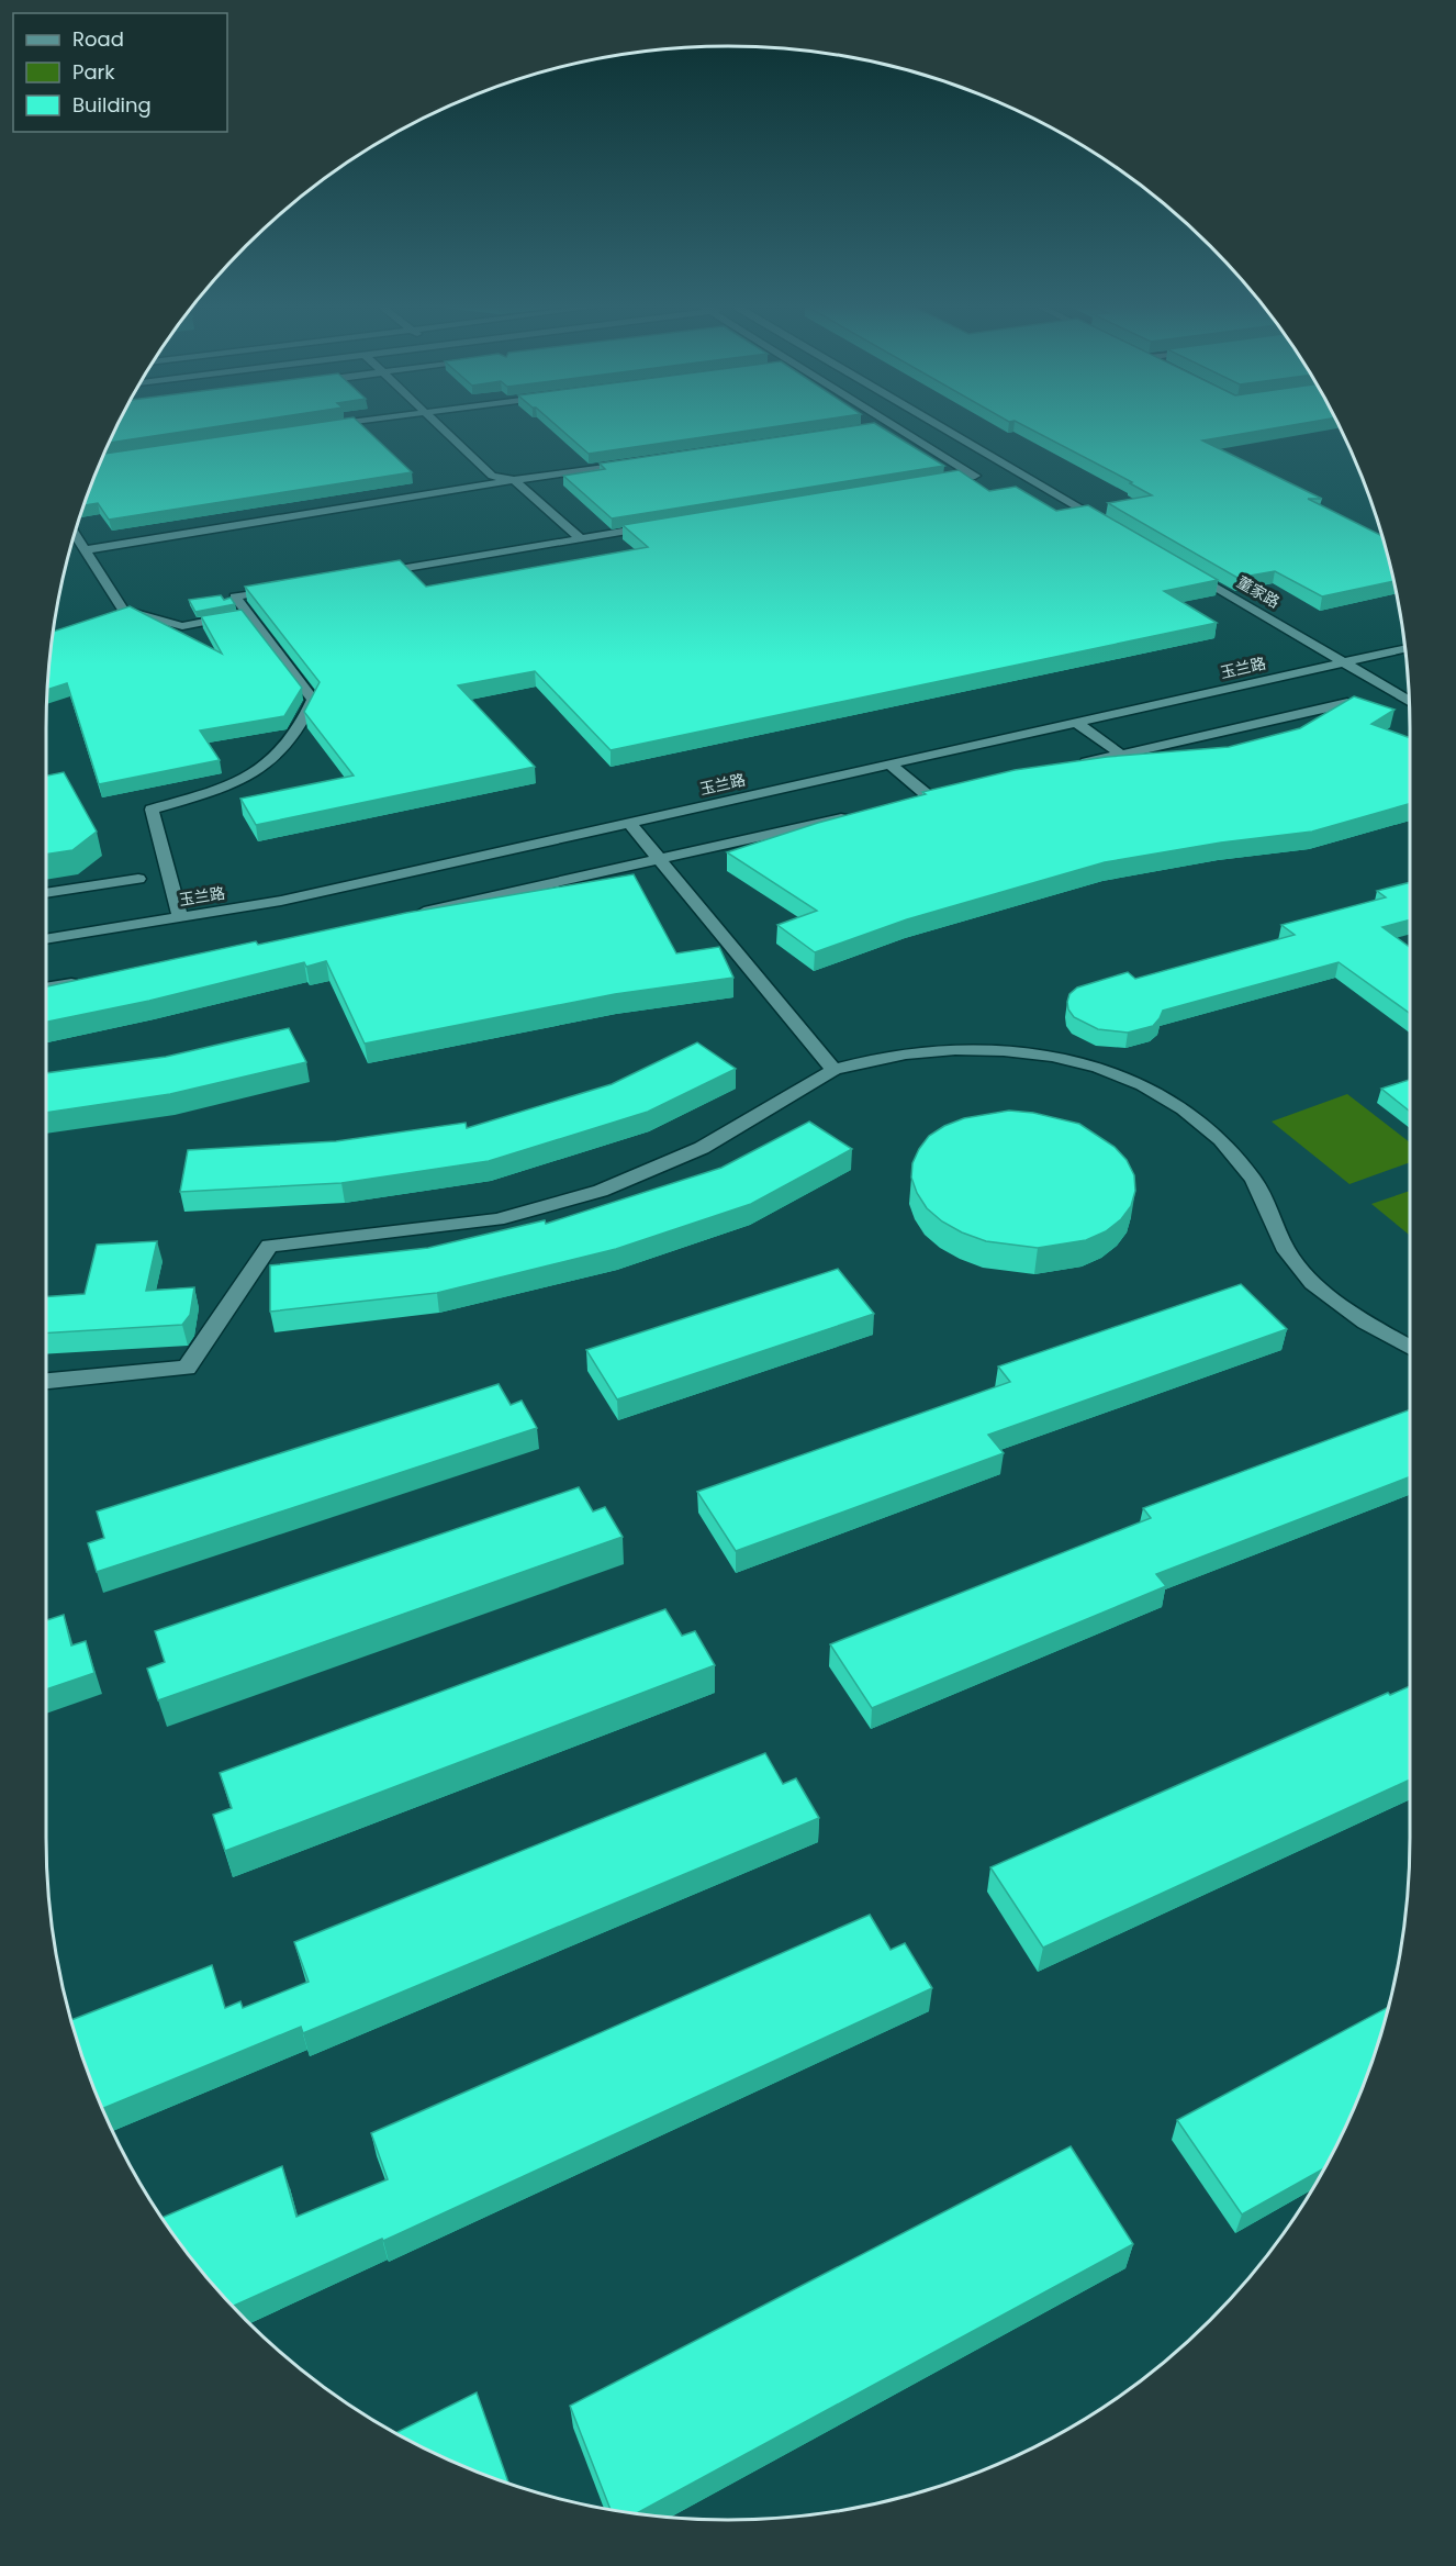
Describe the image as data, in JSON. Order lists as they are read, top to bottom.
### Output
{
  "streets": {
    "street": ["董家路", "玉兰路"]
  },
  "crossings": [
    ["董家路", "玉兰路"]
  ],
  "legend": ["Road", "Park", "Building"]
}
